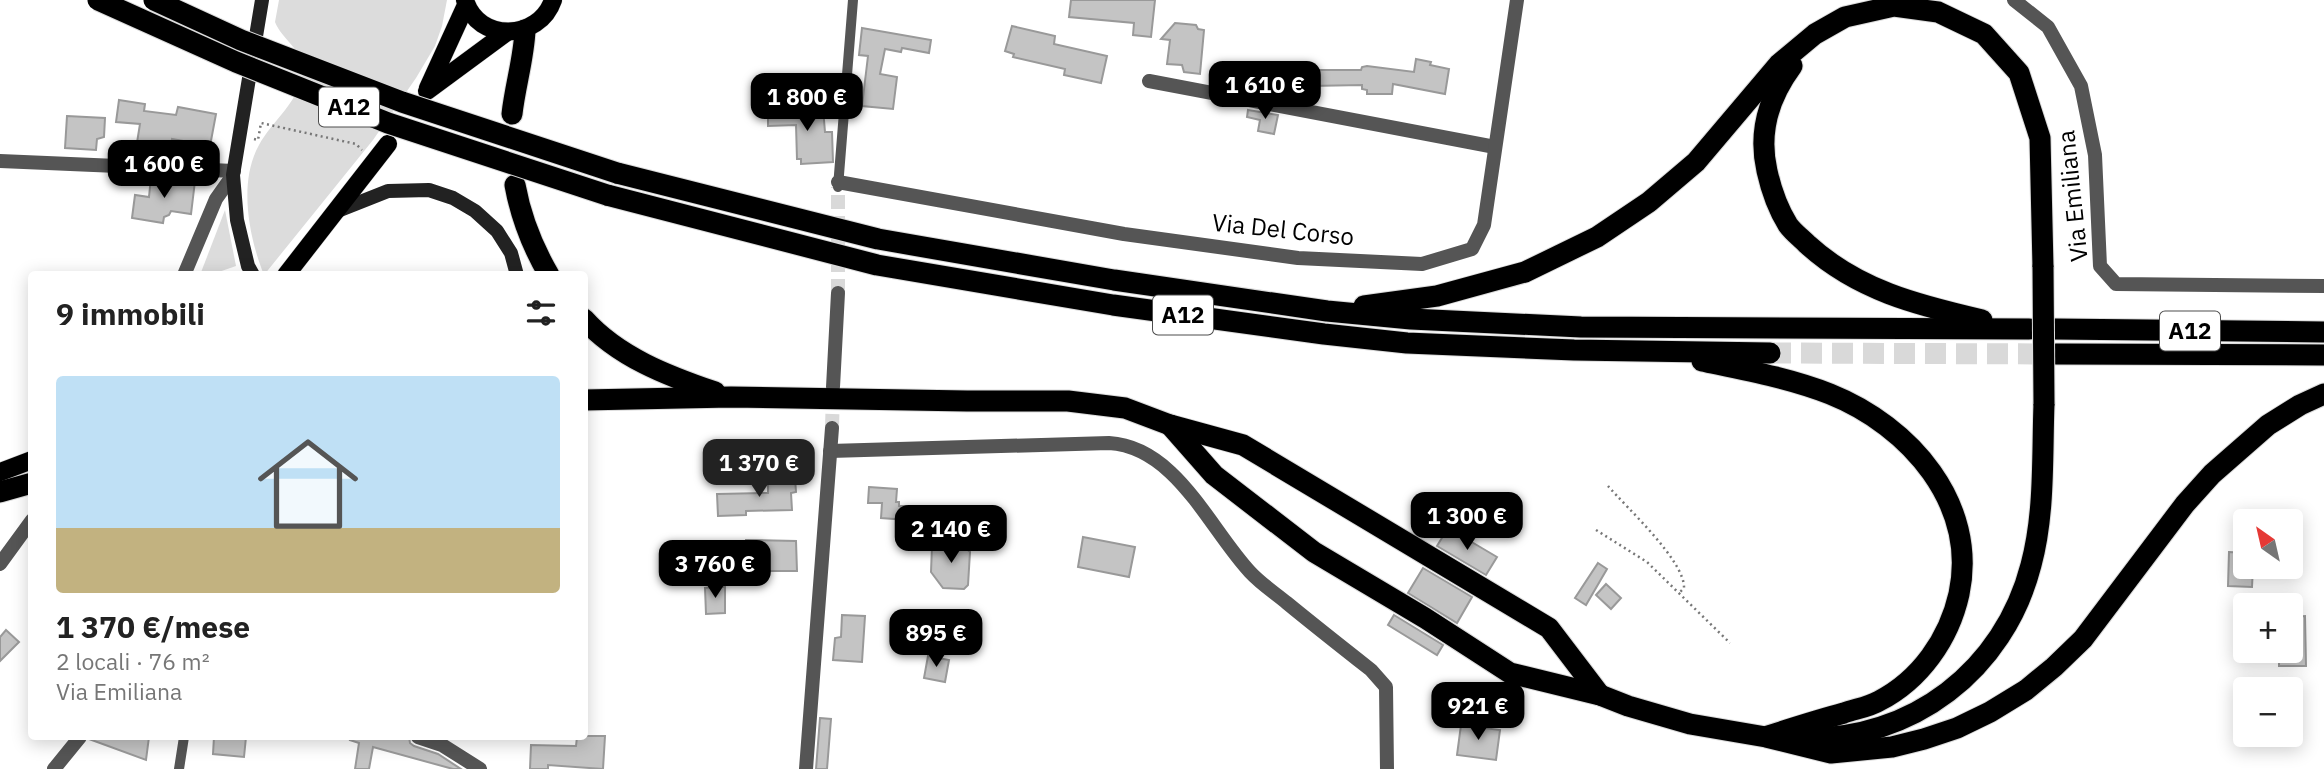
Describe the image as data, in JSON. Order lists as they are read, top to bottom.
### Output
{
  "streets": {
    "highway": ["A12"],
    "street": ["Via Emiliana", "Via Del Corso"]
  },
  "north": "top left",
  "page": {
    "price": [
      "1 610 €",
      "1 800 €",
      "1 600 €",
      "1 370 €",
      "1 300 €",
      "2 140 €",
      "3 760 €",
      "895 €",
      "921 €"
    ],
    "heading": "9 immobili",
    "list": [
      {
        "name": "1 370 €/mese",
        "note": "2 locali · 76 m² · Via Emiliana"
      }
    ],
    "map_buttons": ["+", "−"]
  }
}
